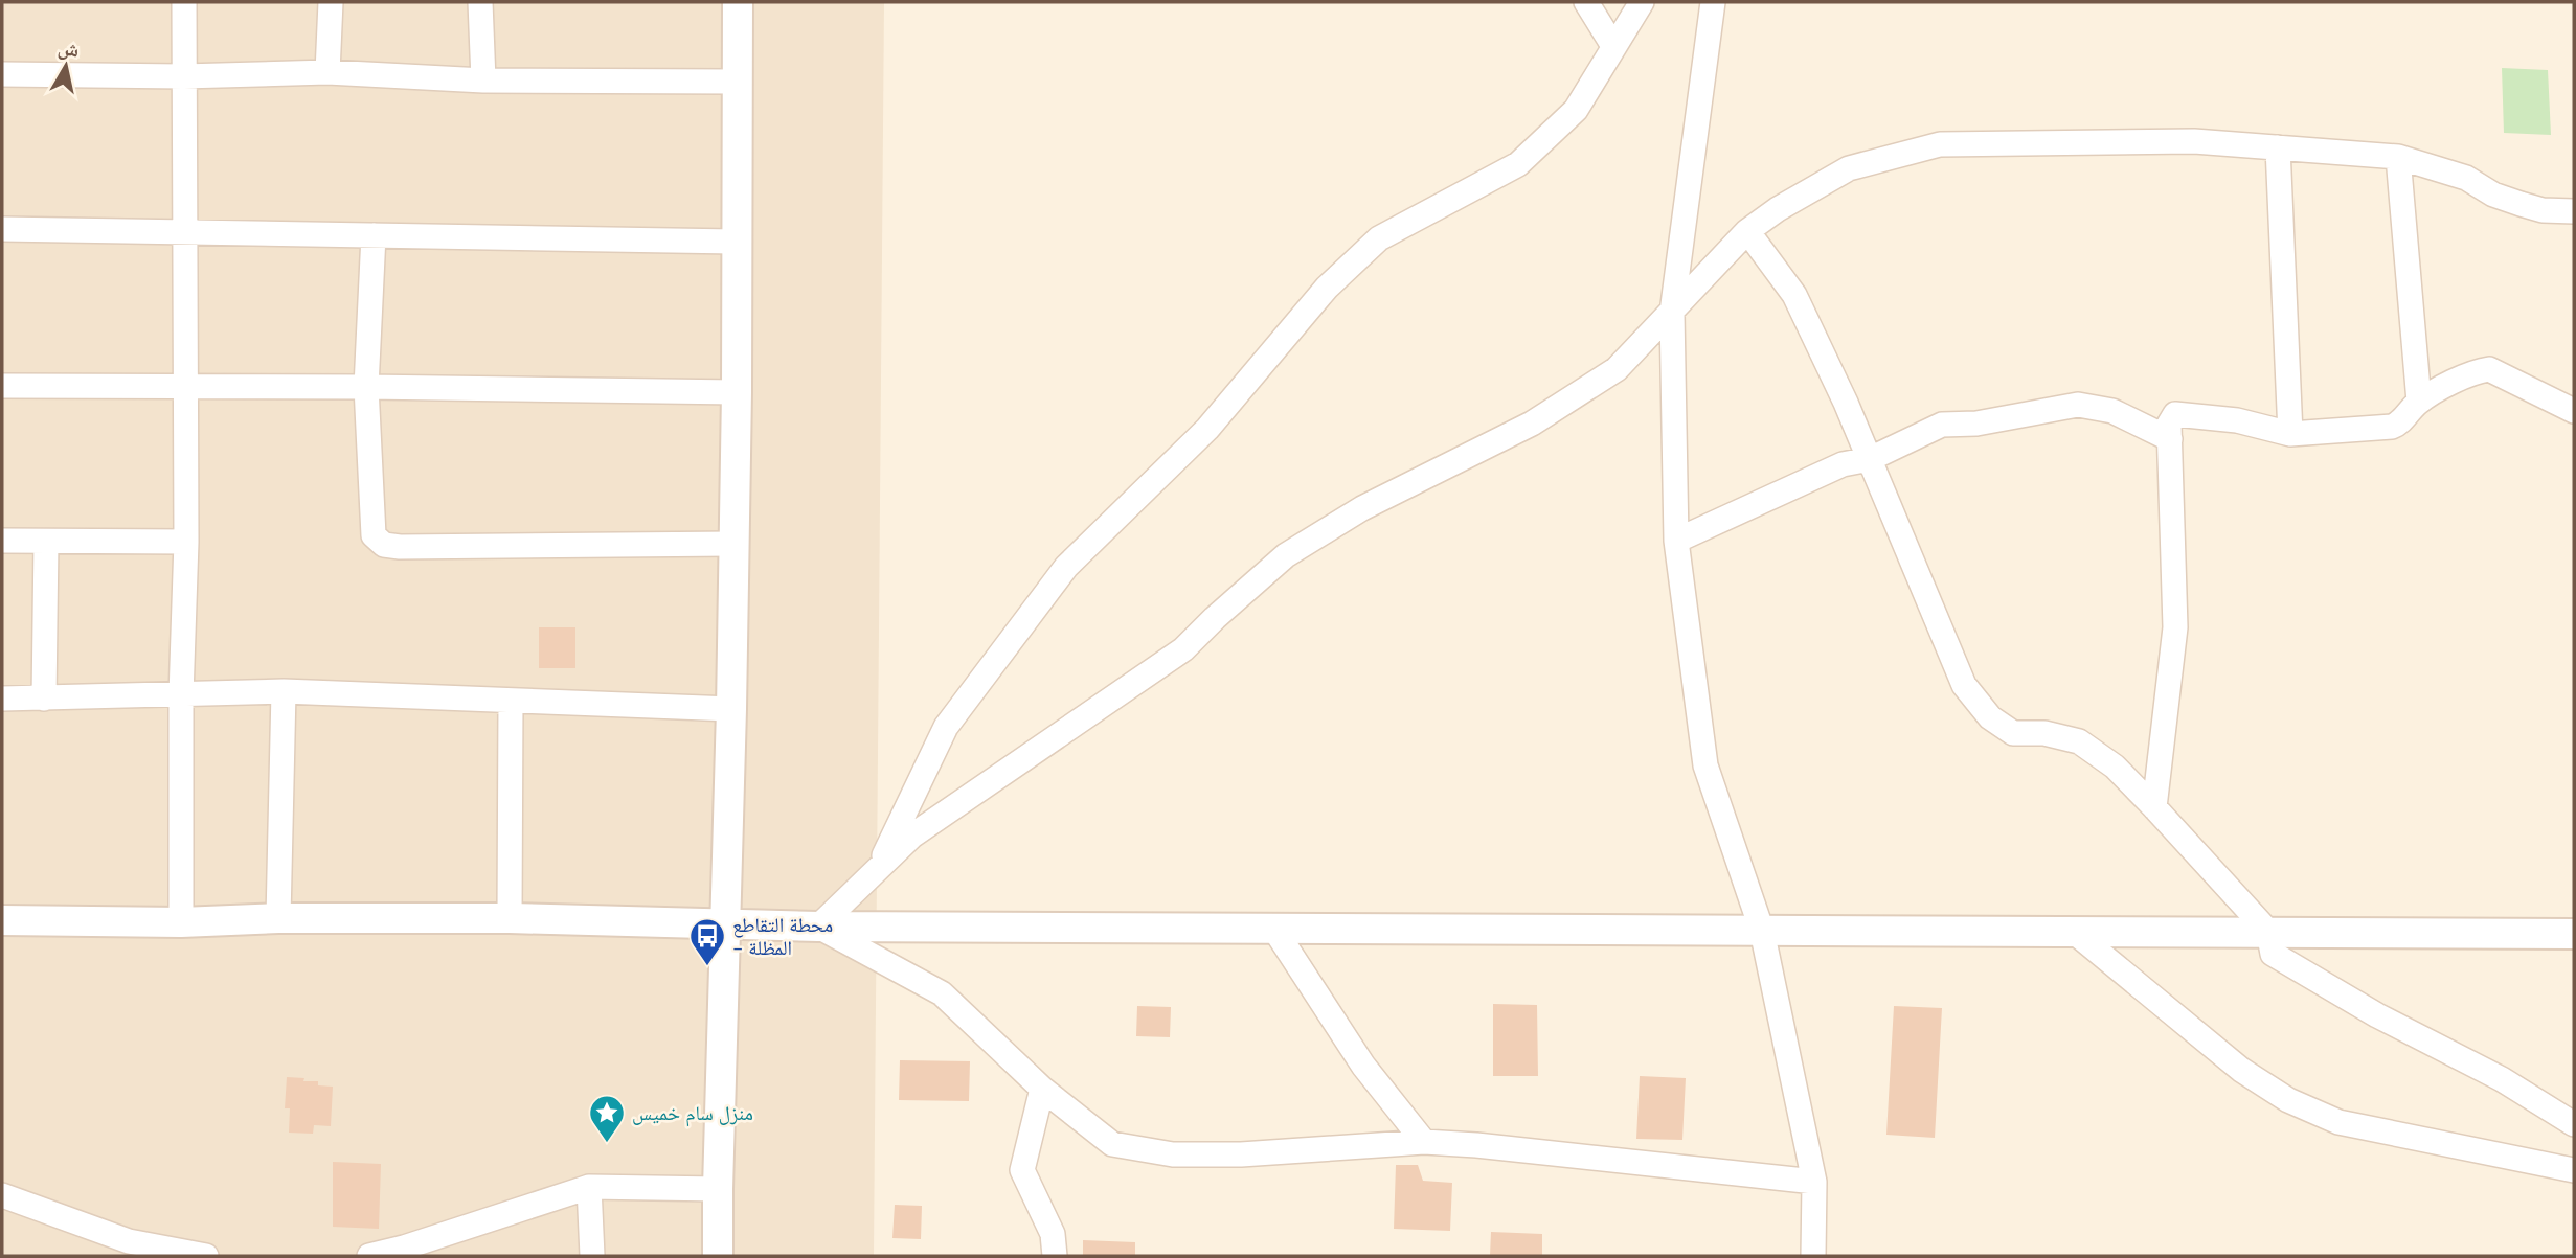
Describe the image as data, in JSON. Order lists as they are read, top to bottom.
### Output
{
  "places": {
    "bus stop": ["محطة التقاطع - المظلة"],
    "place": ["منزل سام خميس"]
  },
  "north": "top"
}
